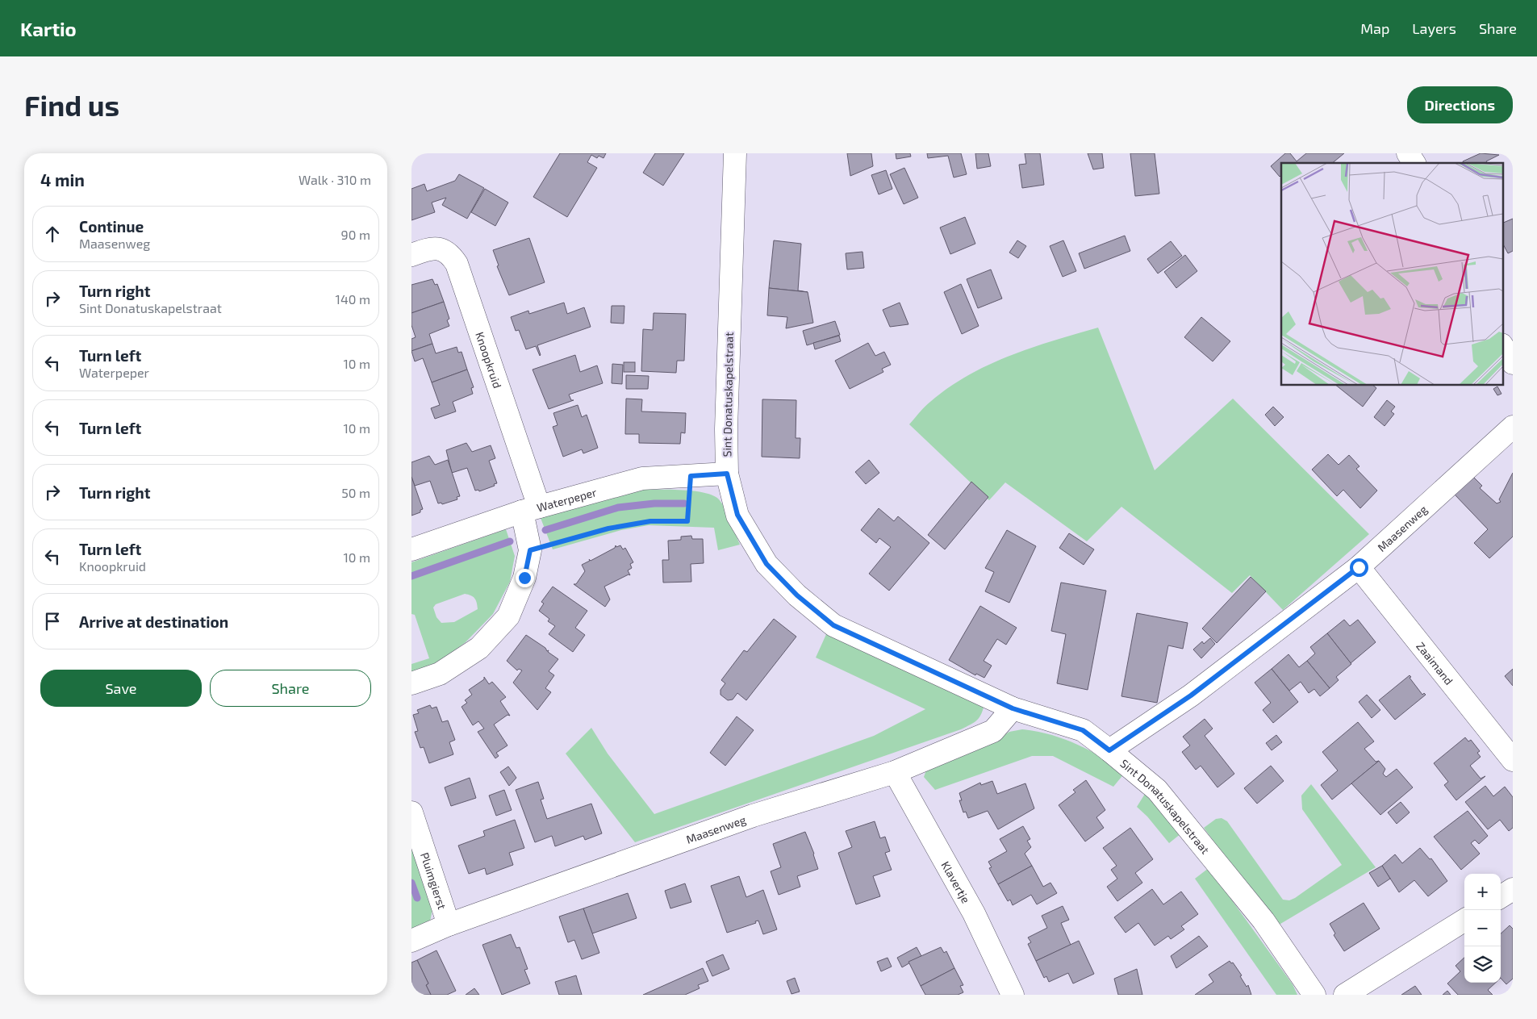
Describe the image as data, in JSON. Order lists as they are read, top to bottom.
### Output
{
  "streets": {
    "street": [
      "Knoopkruid",
      "Sint Donatuskapelstraat",
      "Waterpeper",
      "Maasenweg",
      "Zaaimand",
      "Pluimgierst",
      "Klavertje"
    ]
  },
  "crossings": [
    ["Knoopkruid", "Waterpeper"],
    ["Sint Donatuskapelstraat", "Waterpeper"],
    ["Sint Donatuskapelstraat", "Maasenweg"],
    ["Maasenweg", "Zaaimand"],
    ["Maasenweg", "Pluimgierst"],
    ["Maasenweg", "Klavertje"]
  ],
  "page": {
    "header": "Kartio",
    "nav": ["Map", "Layers", "Share"],
    "buttons": [
      "Directions",
      ["Save", "Share"]
    ],
    "title": "Find us",
    "heading": ["4 min", "Walk · 310 m"],
    "list": [
      ["Continue", "Maasenweg", "90 m"],
      ["Turn right", "Sint Donatuskapelstraat", "140 m"],
      ["Turn left", "Waterpeper", "10 m"],
      ["Turn left", "10 m"],
      ["Turn right", "50 m"],
      ["Turn left", "Knoopkruid", "10 m"],
      "Arrive at destination"
    ],
    "map_buttons": ["+", "−"]
  }
}
